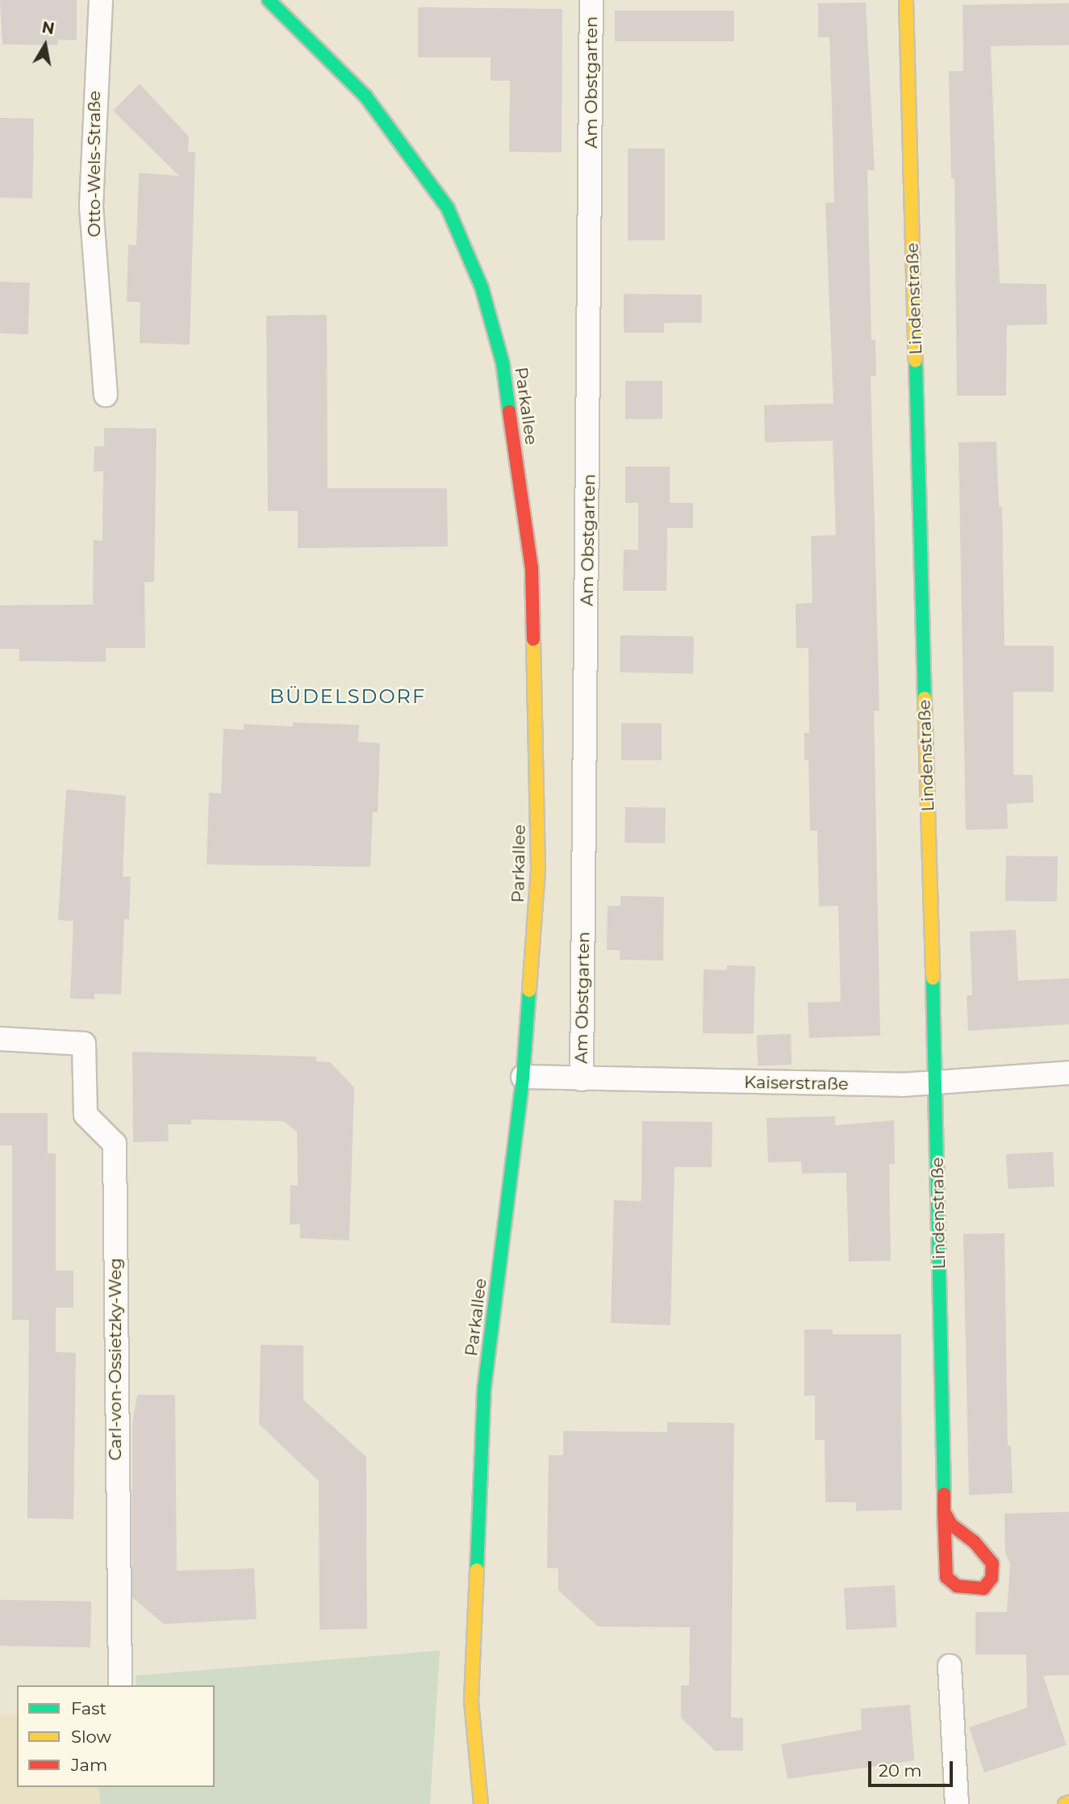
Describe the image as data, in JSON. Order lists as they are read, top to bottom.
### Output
{
  "streets": {
    "street": [
      "Am Obstgarten",
      "Otto-Wels-Straße",
      "Lindenstraße",
      "Parkallee",
      "Kaiserstraße",
      "Carl-von-Ossietzky-Weg"
    ]
  },
  "crossings": [
    ["Am Obstgarten", "Kaiserstraße"],
    ["Lindenstraße", "Kaiserstraße"],
    ["Parkallee", "Kaiserstraße"]
  ],
  "districts": ["BÜDELSDORF"],
  "legend": ["Fast", "Slow", "Jam"],
  "scale_bar": "20 m",
  "north": "top"
}
